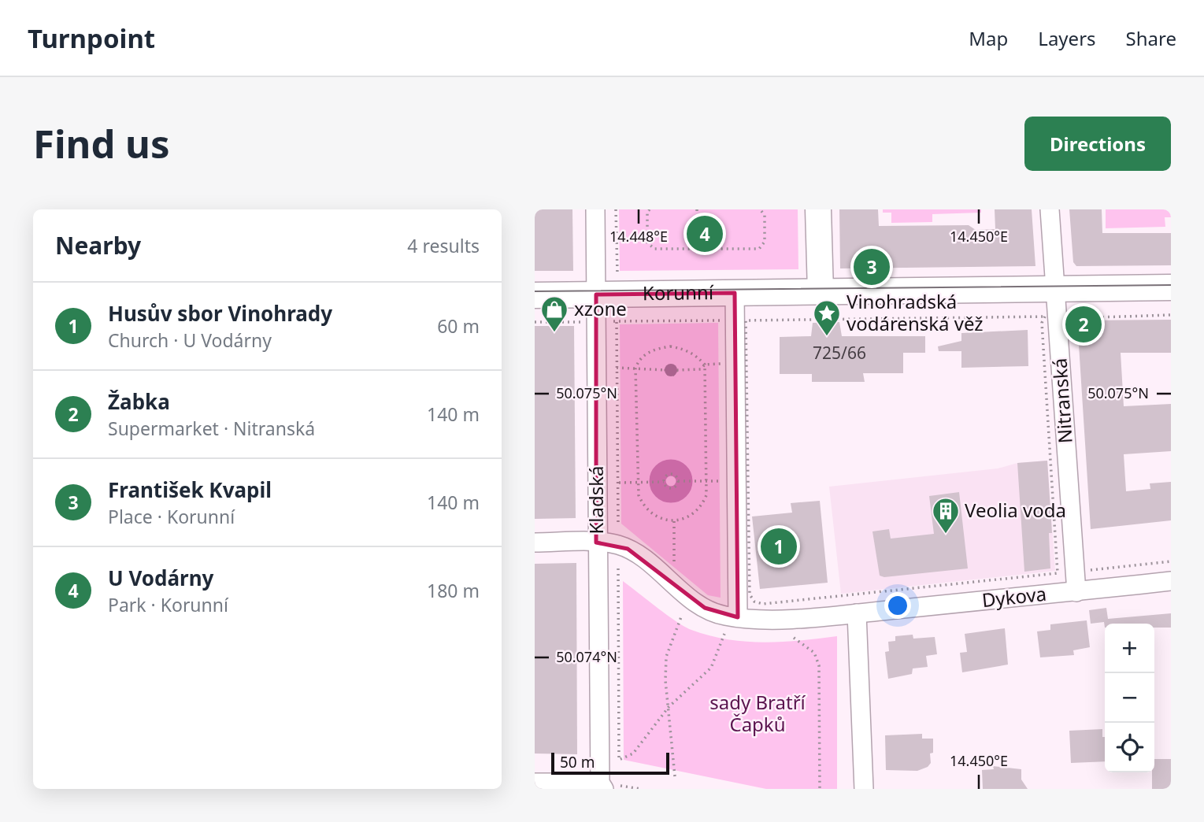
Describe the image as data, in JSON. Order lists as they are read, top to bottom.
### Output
{
  "streets": {
    "street": [
      "Korunní",
      "Nitranská",
      "Kladská",
      "Dykova"
    ]
  },
  "crossings": [
    ["Korunní", "Nitranská"],
    ["Korunní", "Kladská"],
    ["Nitranská", "Dykova"]
  ],
  "parks": ["sady Bratří Čapků"],
  "places": {
    "shop": ["xzone"],
    "place": ["Vinohradská vodárenská věž"],
    "building": ["Veolia voda"]
  },
  "house_numbers": ["725/66"],
  "scale_bar": "50 m",
  "page": {
    "header": "Turnpoint",
    "nav": ["Map", "Layers", "Share"],
    "buttons": "Directions",
    "title": "Find us",
    "heading": ["Nearby", "4 results"],
    "pins": [
      "4",
      "3",
      "2",
      "1"
    ],
    "list": [
      {
        "mark": "1",
        "name": "Husův sbor Vinohrady",
        "note": "Church · U Vodárny",
        "value": "60 m"
      },
      {
        "mark": "2",
        "name": "Žabka",
        "note": "Supermarket · Nitranská",
        "value": "140 m"
      },
      {
        "mark": "3",
        "name": "František Kvapil",
        "note": "Place · Korunní",
        "value": "140 m"
      },
      {
        "mark": "4",
        "name": "U Vodárny",
        "note": "Park · Korunní",
        "value": "180 m"
      }
    ],
    "map_buttons": ["+", "−"],
    "scale": "50 m"
  },
  "coordinates": [
    "14.448°E",
    "14.450°E",
    "50.075°N",
    "50.074°N"
  ]
}
